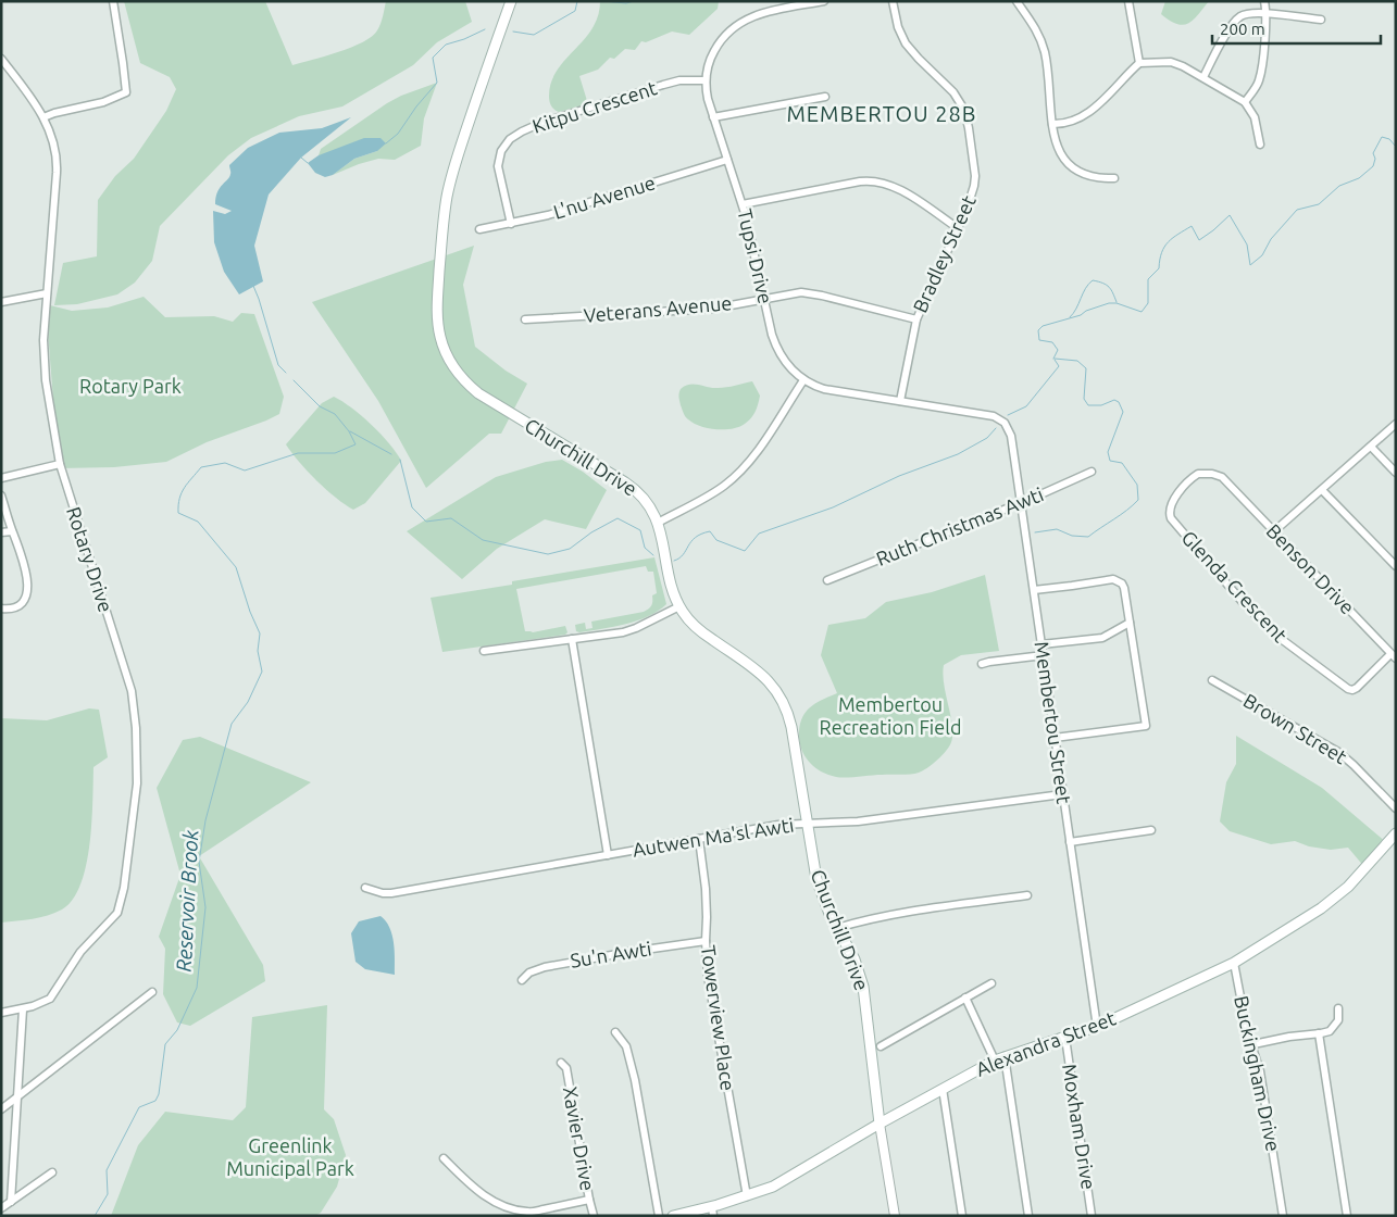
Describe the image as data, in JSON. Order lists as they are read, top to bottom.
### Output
{
  "streets": {
    "main road": ["Churchill Drive", "Alexandra Street"],
    "street": [
      "Kitpu Crescent",
      "L'nu Avenue",
      "Bradley Street",
      "Tupsi Drive",
      "Veterans Avenue",
      "Ruth Christmas Awti",
      "Rotary Drive",
      "Benson Drive",
      "Glenda Crescent",
      "Membertou Street",
      "Brown Street",
      "Autwen Ma'sl Awti",
      "Su'n Awti",
      "Towerview Place",
      "Buckingham Drive",
      "Moxham Drive",
      "Xavier Drive"
    ]
  },
  "crossings": [
    ["Kitpu Crescent", "L'nu Avenue"],
    ["Kitpu Crescent", "Tupsi Drive"],
    ["L'nu Avenue", "Tupsi Drive"],
    ["Bradley Street", "Tupsi Drive"],
    ["Bradley Street", "Veterans Avenue"],
    ["Tupsi Drive", "Veterans Avenue"],
    ["Tupsi Drive", "Membertou Street"],
    ["Churchill Drive", "Autwen Ma'sl Awti"],
    ["Churchill Drive", "Alexandra Street"],
    ["Ruth Christmas Awti", "Membertou Street"],
    ["Benson Drive", "Glenda Crescent"],
    ["Membertou Street", "Autwen Ma'sl Awti"],
    ["Membertou Street", "Alexandra Street"],
    ["Autwen Ma'sl Awti", "Towerview Place"],
    ["Su'n Awti", "Towerview Place"],
    ["Towerview Place", "Alexandra Street"],
    ["Alexandra Street", "Buckingham Drive"],
    ["Alexandra Street", "Moxham Drive"]
  ],
  "districts": ["MEMBERTOU 28B"],
  "water": ["Reservoir Brook"],
  "parks": ["Rotary Park", "Membertou Recreation Field", "Greenlink Municipal Park"],
  "scale_bar": "200 m"
}
